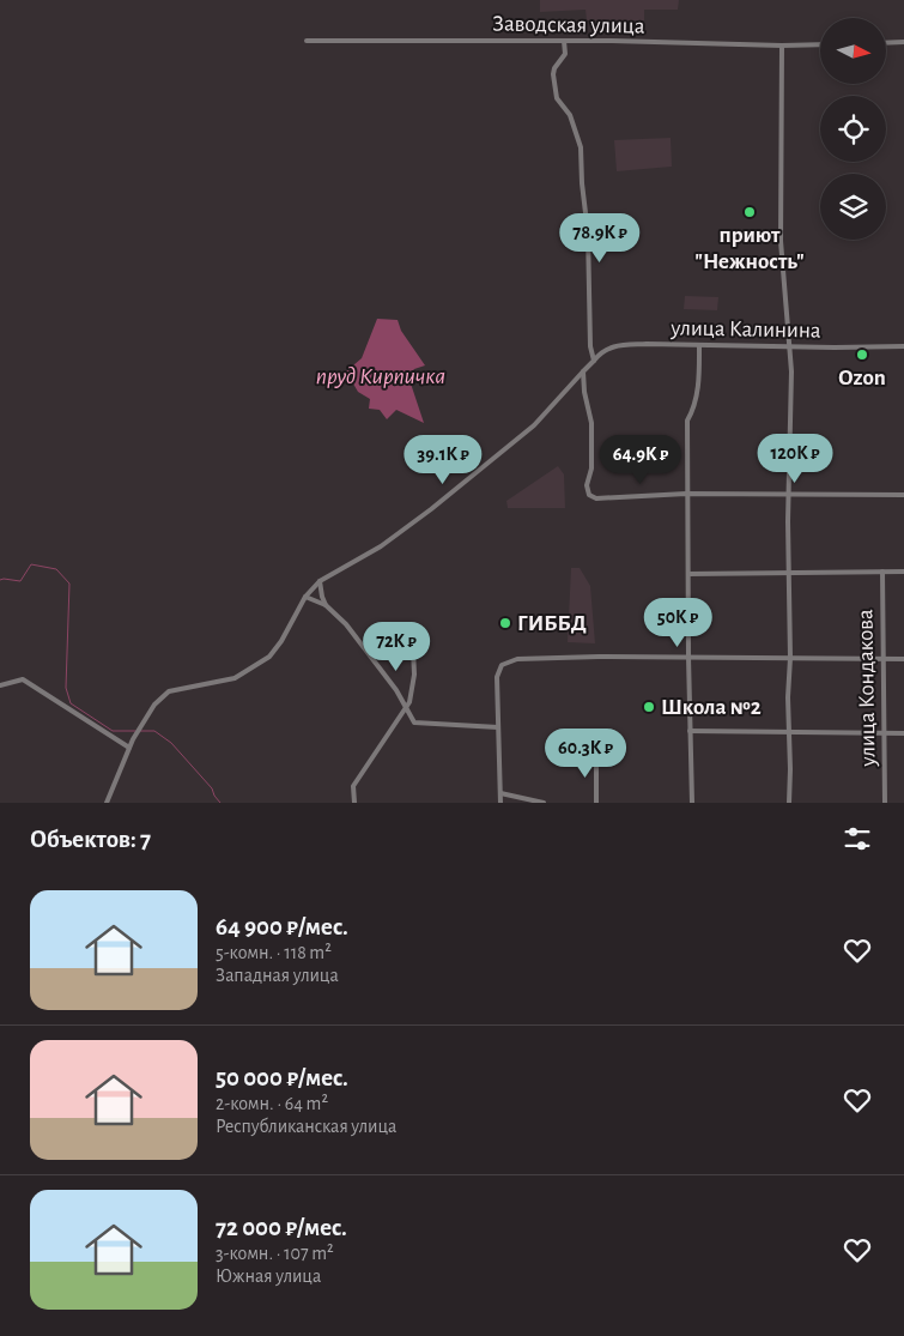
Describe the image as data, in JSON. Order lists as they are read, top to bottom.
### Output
{
  "streets": {
    "street": ["Заводская улица", "улица Калинина", "улица Кондакова"]
  },
  "water": ["пруд Кирпичка"],
  "places": [
    "приют \"Нежность\"",
    "Ozon",
    "ГИББД",
    "Школа №2"
  ],
  "north": "right",
  "page": {
    "price": [
      "78.9K ₽",
      "120K ₽",
      "39.1K ₽",
      "64.9K ₽",
      "50K ₽",
      "72K ₽",
      "60.3K ₽"
    ],
    "heading": "Объектов: 7",
    "list": [
      {
        "name": "64 900 ₽/мес.",
        "note": "5-комн. · 118 m² · Западная улица"
      },
      {
        "name": "50 000 ₽/мес.",
        "note": "2-комн. · 64 m² · Республиканская улица"
      },
      {
        "name": "72 000 ₽/мес.",
        "note": "3-комн. · 107 m² · Южная улица"
      }
    ]
  }
}
